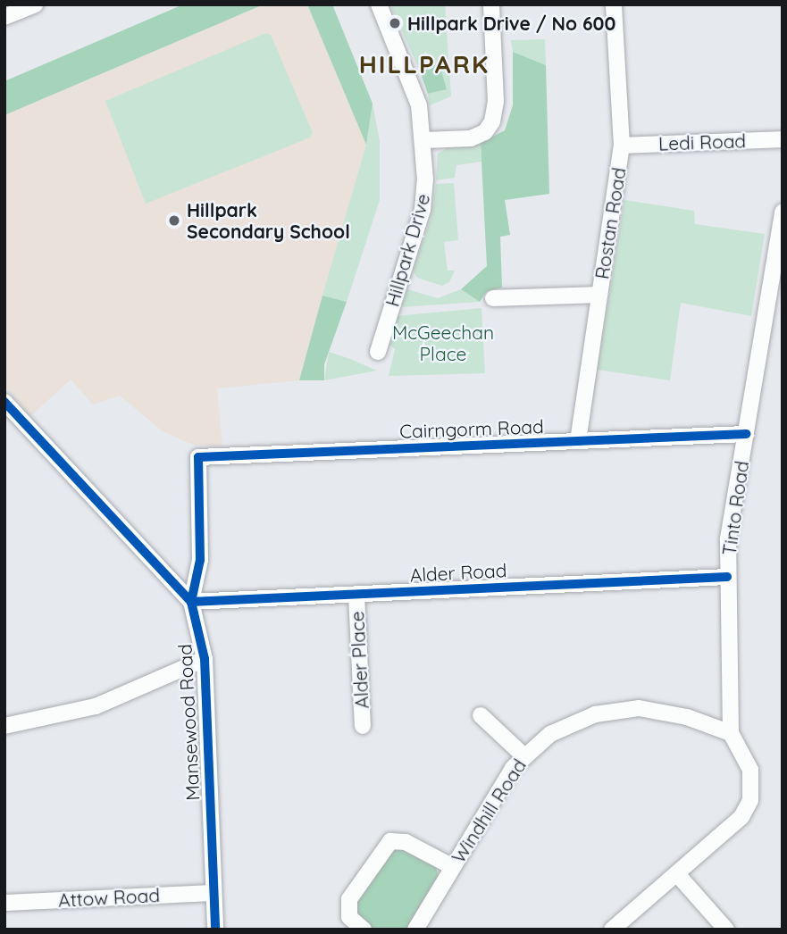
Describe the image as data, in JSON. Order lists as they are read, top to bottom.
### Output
{
  "streets": {
    "street": [
      "Ledi Road",
      "Rostan Road",
      "Hillpark Drive",
      "Cairngorm Road",
      "Tinto Road",
      "Alder Road",
      "Alder Place",
      "Mansewood Road",
      "Windhill Road",
      "Attow Road"
    ]
  },
  "crossings": [
    ["Ledi Road", "Rostan Road"],
    ["Rostan Road", "Cairngorm Road"],
    ["Cairngorm Road", "Tinto Road"],
    ["Cairngorm Road", "Alder Road"],
    ["Cairngorm Road", "Mansewood Road"],
    ["Tinto Road", "Alder Road"],
    ["Tinto Road", "Windhill Road"],
    ["Alder Road", "Alder Place"],
    ["Alder Road", "Mansewood Road"],
    ["Mansewood Road", "Attow Road"]
  ],
  "districts": ["HILLPARK"],
  "parks": ["McGeechan Place"],
  "places": ["Hillpark Drive / No 600", "Hillpark Secondary School"]
}
